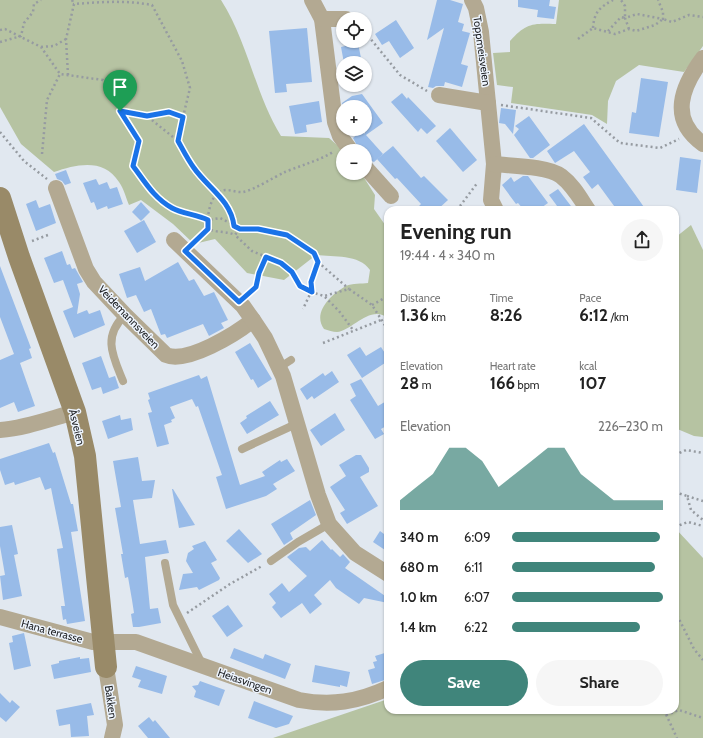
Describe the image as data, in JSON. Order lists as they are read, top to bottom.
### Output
{
  "streets": {
    "street": [
      "Toppmeisveien",
      "Veidemannsveien",
      "Åsveien",
      "Hana terrasse",
      "Heiasvingen",
      "Bakken"
    ]
  },
  "crossings": [
    ["Åsveien", "Hana terrasse"],
    ["Åsveien", "Heiasvingen"],
    ["Åsveien", "Bakken"],
    ["Hana terrasse", "Heiasvingen"]
  ],
  "page": {
    "map_buttons": ["+", "−"],
    "heading": ["Evening run", "19:44 · 4 × 340 m"],
    "stats": [
      ["Distance", "1.36 km"],
      ["Time", "8:26"],
      ["Pace", "6:12 /km"],
      ["Elevation", "28 m"],
      ["Heart rate", "166 bpm"],
      ["kcal", "107"]
    ],
    "chart": ["Elevation", "226–230 m"],
    "list": [
      {
        "name": "340 m",
        "note": "6:09"
      },
      {
        "name": "680 m",
        "note": "6:11"
      },
      {
        "name": "1.0 km",
        "note": "6:07"
      },
      {
        "name": "1.4 km",
        "note": "6:22"
      }
    ],
    "buttons": ["Save", "Share"]
  }
}
